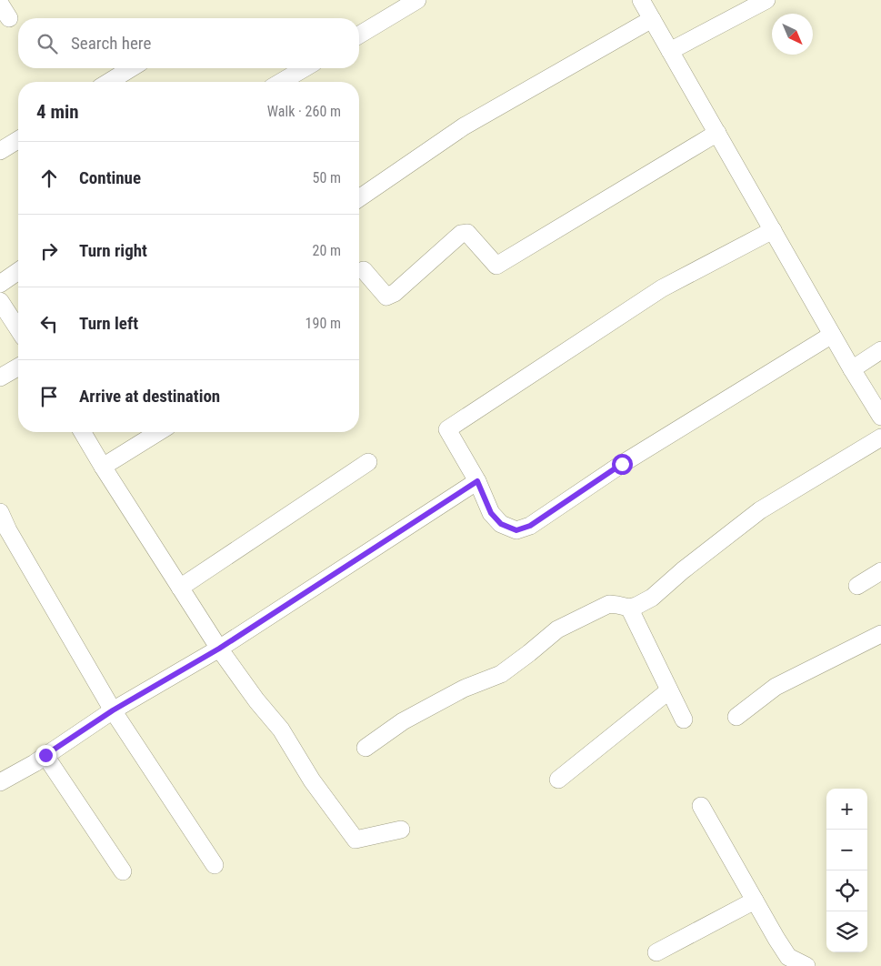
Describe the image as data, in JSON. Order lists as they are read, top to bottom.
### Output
{
  "north": "bottom right",
  "page": {
    "search": "Search here",
    "heading": ["4 min", "Walk · 260 m"],
    "list": [
      ["Continue", "50 m"],
      ["Turn right", "20 m"],
      ["Turn left", "190 m"],
      "Arrive at destination"
    ],
    "map_buttons": ["+", "−"]
  }
}
